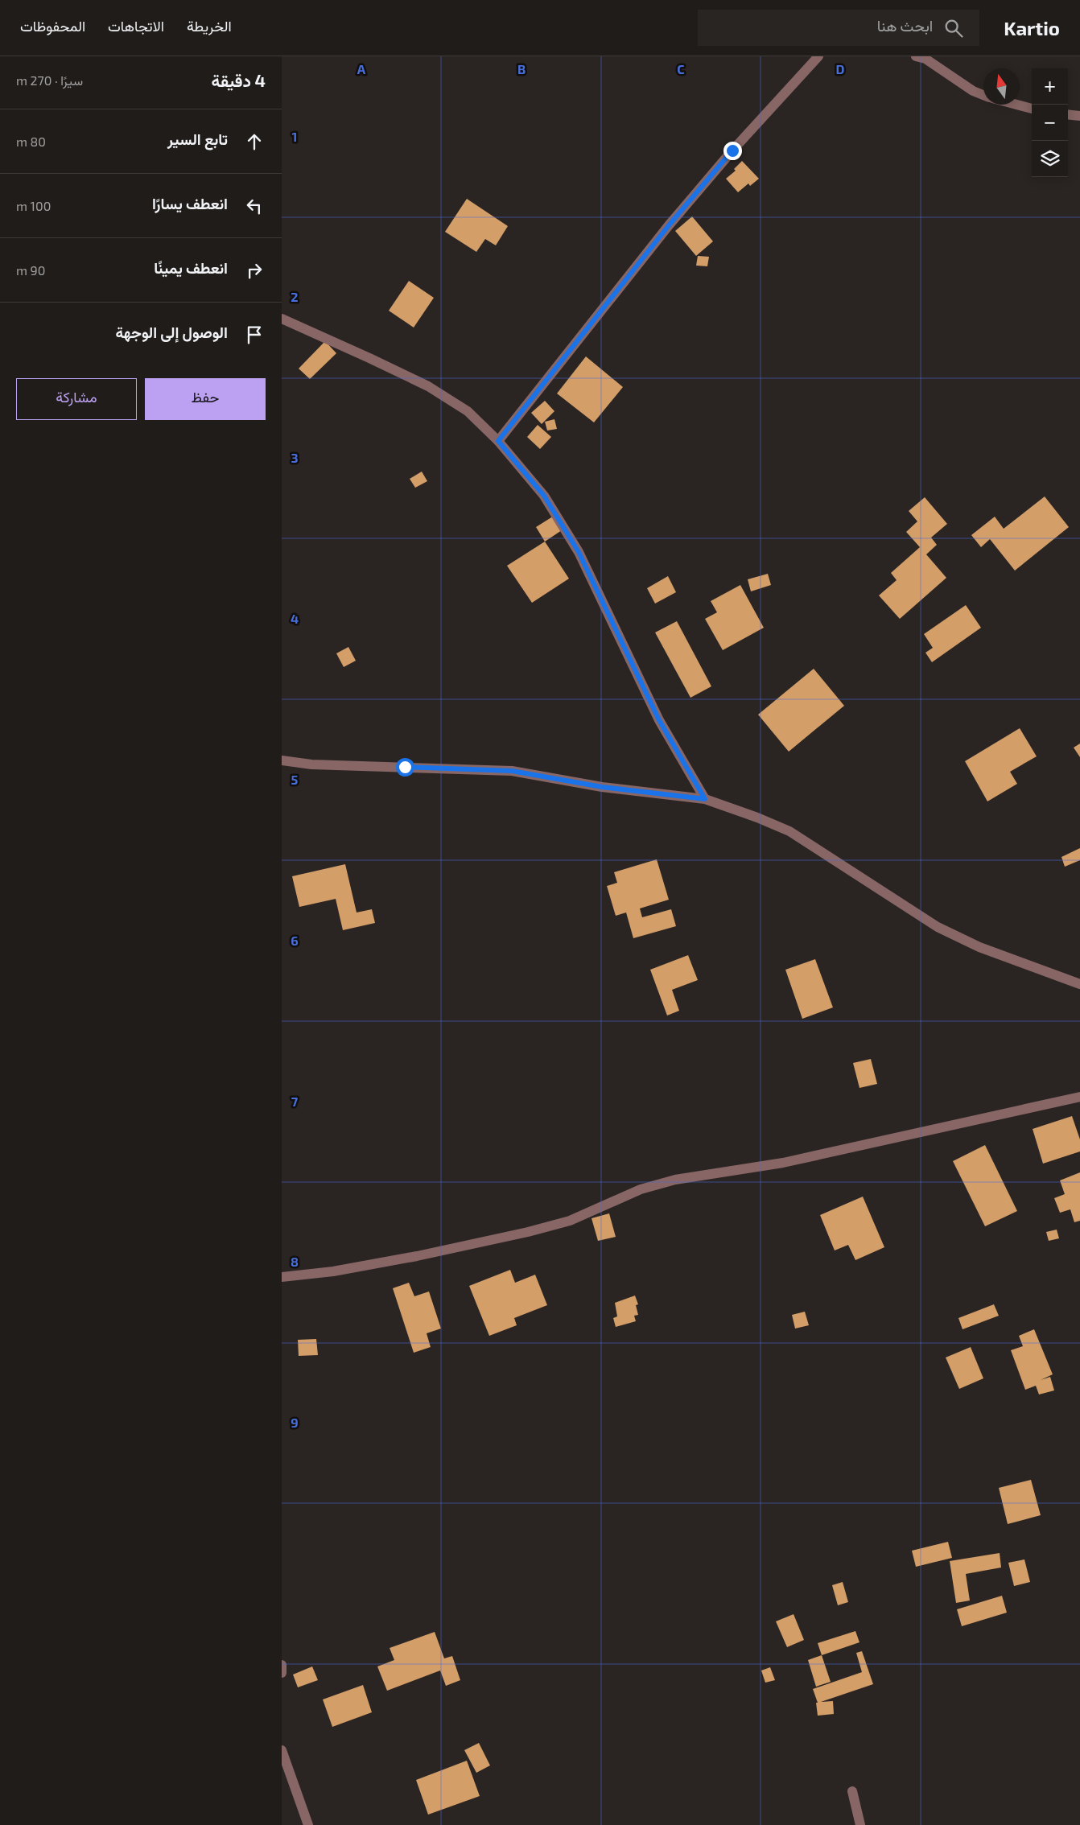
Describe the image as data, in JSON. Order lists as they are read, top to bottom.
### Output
{
  "north": "top",
  "page": {
    "header": "Kartio",
    "search": "ابحث هنا",
    "nav": ["الخريطة", "الاتجاهات", "المحفوظات"],
    "heading": ["4 دقيقة", "سيرًا · 270 m"],
    "map_buttons": ["+", "−"],
    "list": [
      ["تابع السير", "80 m"],
      ["انعطف يسارًا", "100 m"],
      ["انعطف يمينًا", "90 m"],
      "الوصول إلى الوجهة"
    ],
    "buttons": ["حفظ", "مشاركة"]
  },
  "grid": {
    "columns": [
      "A",
      "B",
      "C",
      "D"
    ],
    "rows": [
      "1",
      "2",
      "3",
      "4",
      "5",
      "6",
      "7",
      "8",
      "9"
    ]
  }
}
